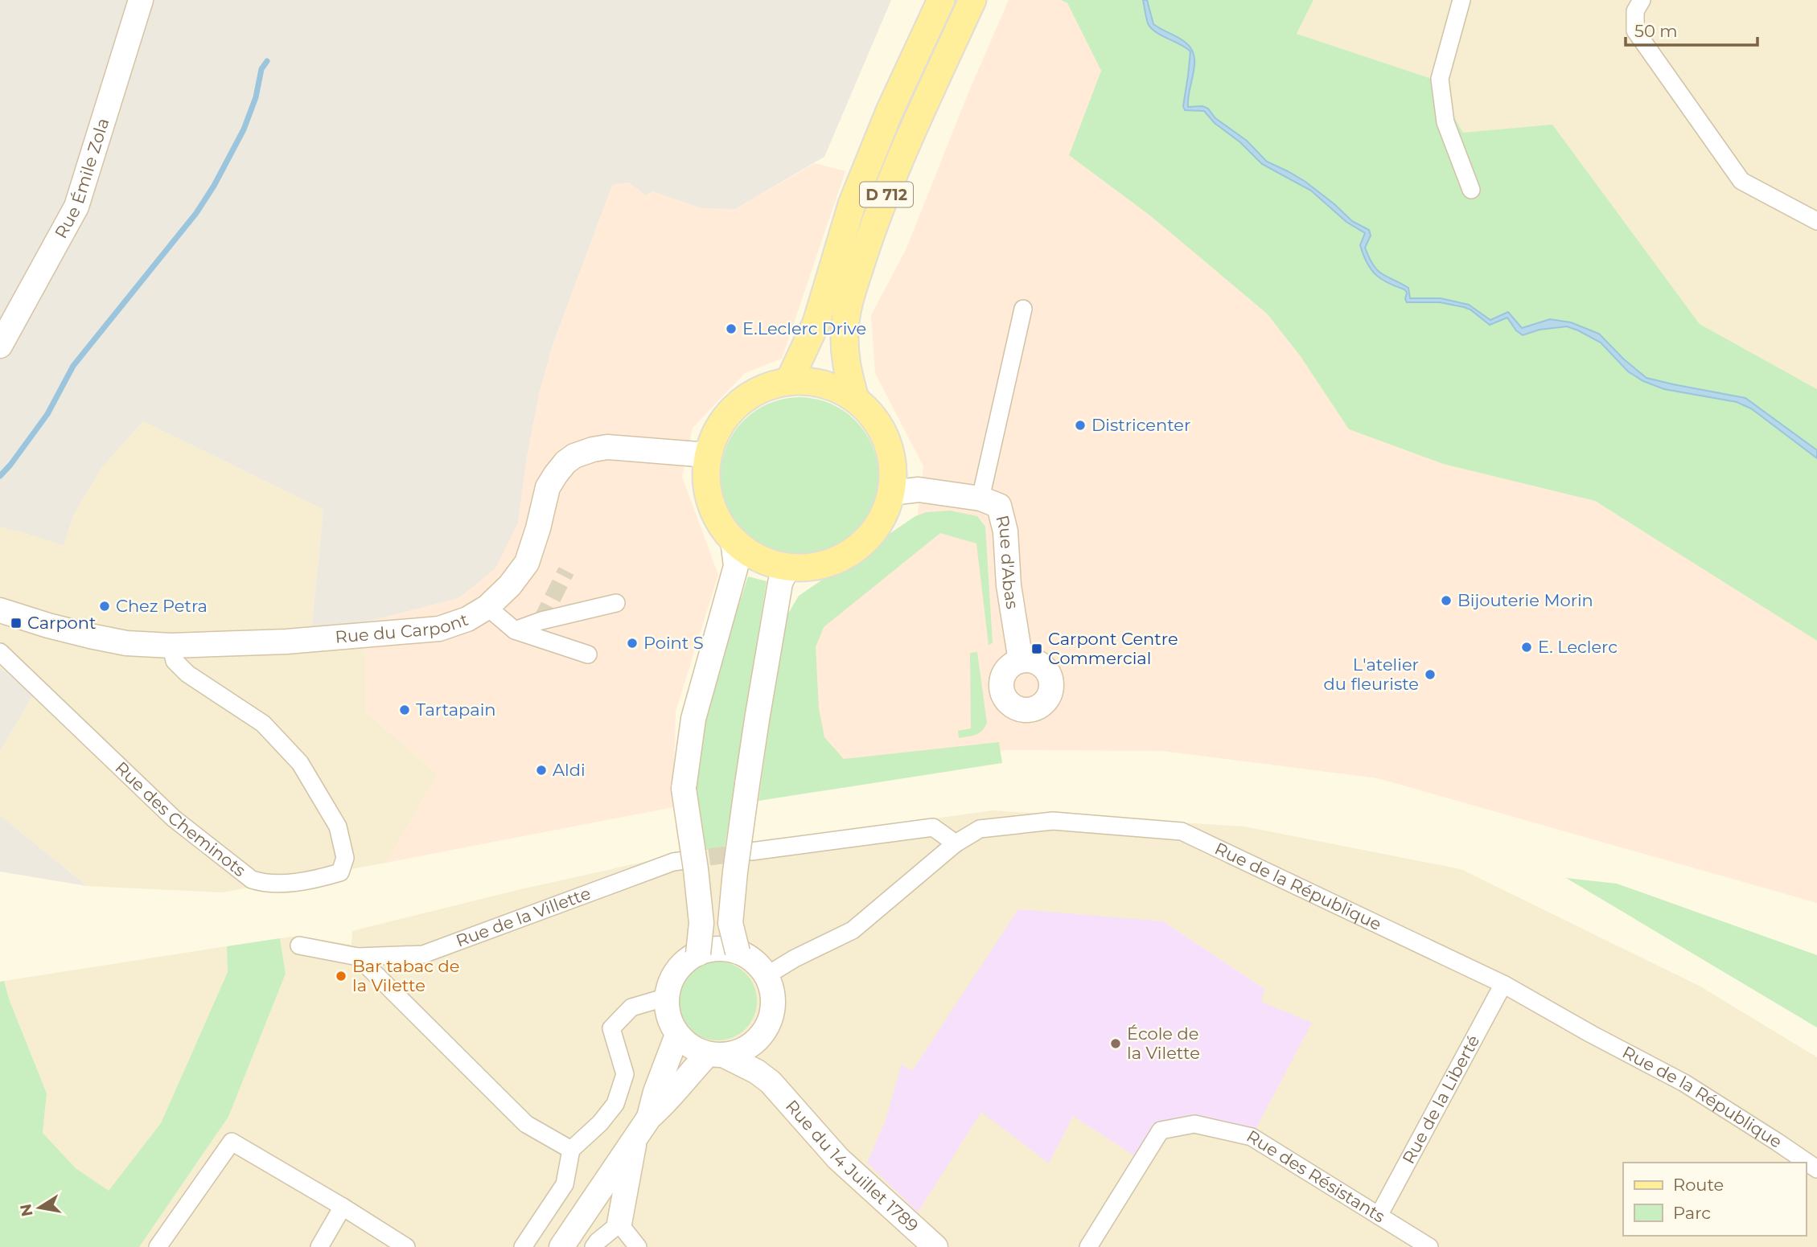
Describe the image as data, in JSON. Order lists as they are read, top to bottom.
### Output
{
  "streets": {
    "main road": [
      "Rue Émile Zola",
      "D 712",
      "Rue d'Abas",
      "Rue du Carpont",
      "Rue du 14 Juillet 1789"
    ],
    "street": [
      "Rue des Cheminots",
      "Rue de la République",
      "Rue de la Villette",
      "Rue de la Liberté",
      "Rue des Résistants"
    ]
  },
  "crossings": [
    ["D 712", "Rue d'Abas"],
    ["D 712", "Rue du Carpont"],
    ["Rue d'Abas", "Rue du Carpont"],
    ["Rue du Carpont", "Rue des Cheminots"],
    ["Rue de la République", "Rue de la Liberté"],
    ["Rue de la République", "Rue du 14 Juillet 1789"],
    ["Rue de la Liberté", "Rue des Résistants"]
  ],
  "places": {
    "other": [
      "E.Leclerc Drive",
      "Districenter",
      "Bijouterie Morin",
      "Chez Petra",
      "Point S",
      "E. Leclerc",
      "L'atelier du fleuriste",
      "Tartapain",
      "Aldi",
      "Bar tabac de la Vilette",
      "École de la Vilette"
    ],
    "transit": ["Carpont", "Carpont Centre Commercial"]
  },
  "legend": ["Route", "Parc"],
  "scale_bar": "50 m",
  "north": "left"
}
